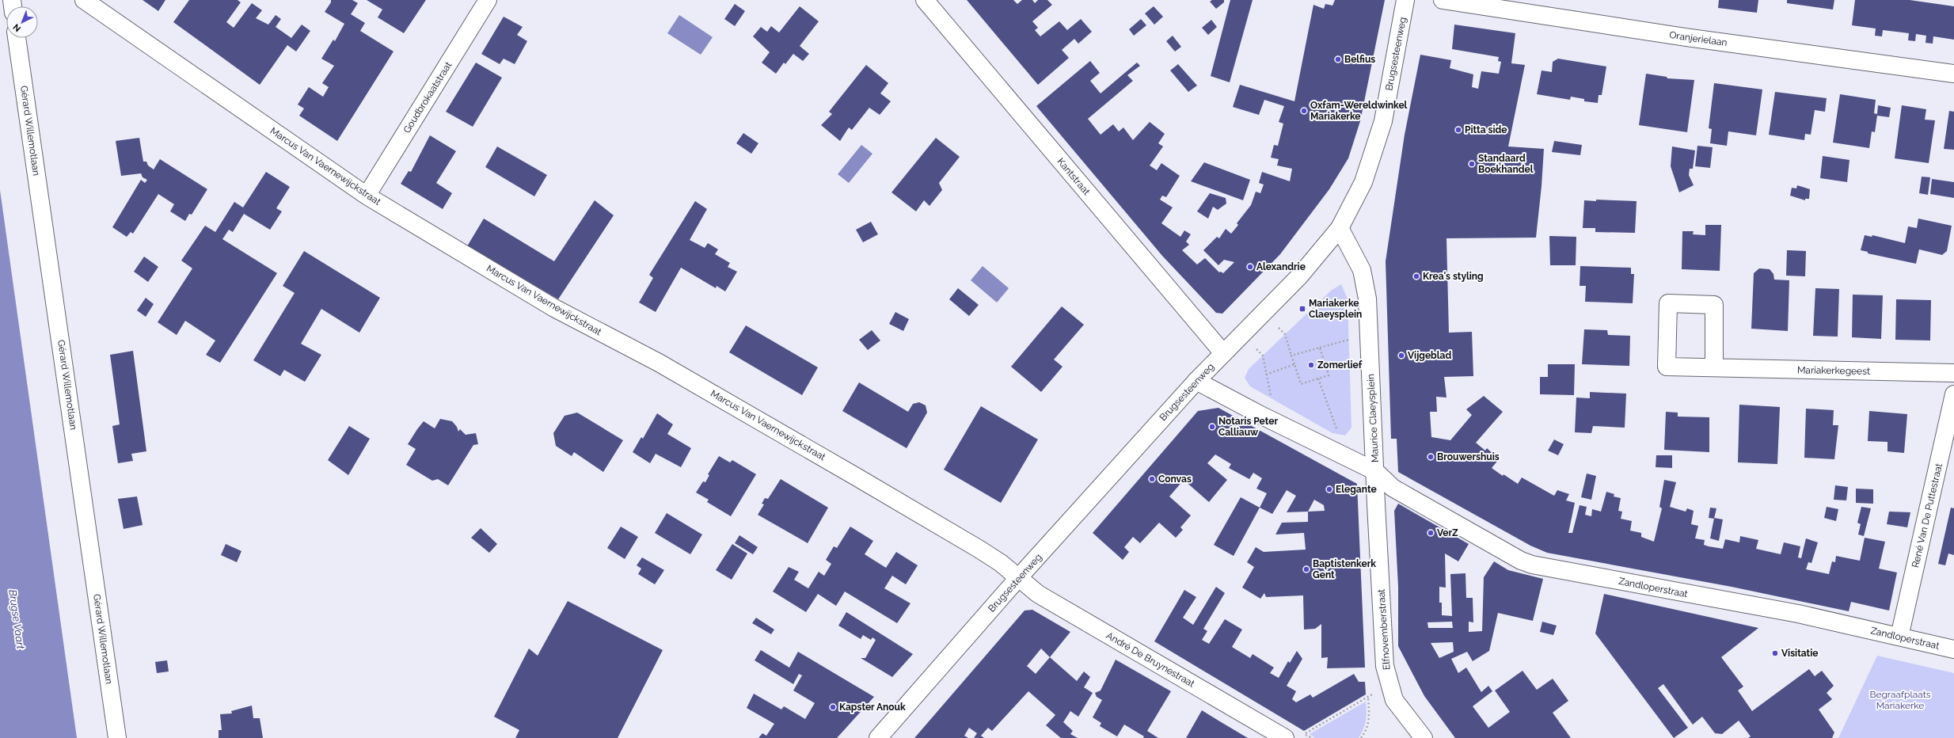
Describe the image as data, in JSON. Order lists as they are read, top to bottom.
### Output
{
  "streets": {
    "street": [
      "Oranjerielaan",
      "Brugsesteenweg",
      "Goudbrokaatstraat",
      "Gérard Willemotlaan",
      "Marcus Van Vaernewijckstraat",
      "Kantstraat",
      "Mariakerkegeest",
      "Maurice Claeysplein",
      "René Van De Puttestraat",
      "Zandloperstraat",
      "Elfnovemberstraat",
      "André De Bruynestraat"
    ]
  },
  "crossings": [
    ["Brugsesteenweg", "Marcus Van Vaernewijckstraat"],
    ["Brugsesteenweg", "Kantstraat"],
    ["Brugsesteenweg", "Maurice Claeysplein"],
    ["Brugsesteenweg", "André De Bruynestraat"],
    ["Goudbrokaatstraat", "Marcus Van Vaernewijckstraat"],
    ["Marcus Van Vaernewijckstraat", "André De Bruynestraat"],
    ["Maurice Claeysplein", "Zandloperstraat"],
    ["Maurice Claeysplein", "Elfnovemberstraat"],
    ["René Van De Puttestraat", "Zandloperstraat"],
    ["Zandloperstraat", "Elfnovemberstraat"]
  ],
  "water": ["Brugse Vaart"],
  "parks": ["Begraafplaats Mariakerke"],
  "places": {
    "other": [
      "Belfius",
      "Oxfam-Wereldwinkel Mariakerke",
      "Pitta side",
      "Standaard Boekhandel",
      "Alexandrie",
      "Krea's styling",
      "Vijgeblad",
      "Zomerlief",
      "Notaris Peter Calliauw",
      "Brouwershuis",
      "Convas",
      "Elegante",
      "VerZ",
      "Baptistenkerk Gent",
      "Visitatie",
      "Kapster Anouk"
    ],
    "transit": ["Mariakerke Claeysplein"]
  },
  "north": "bottom left"
}
